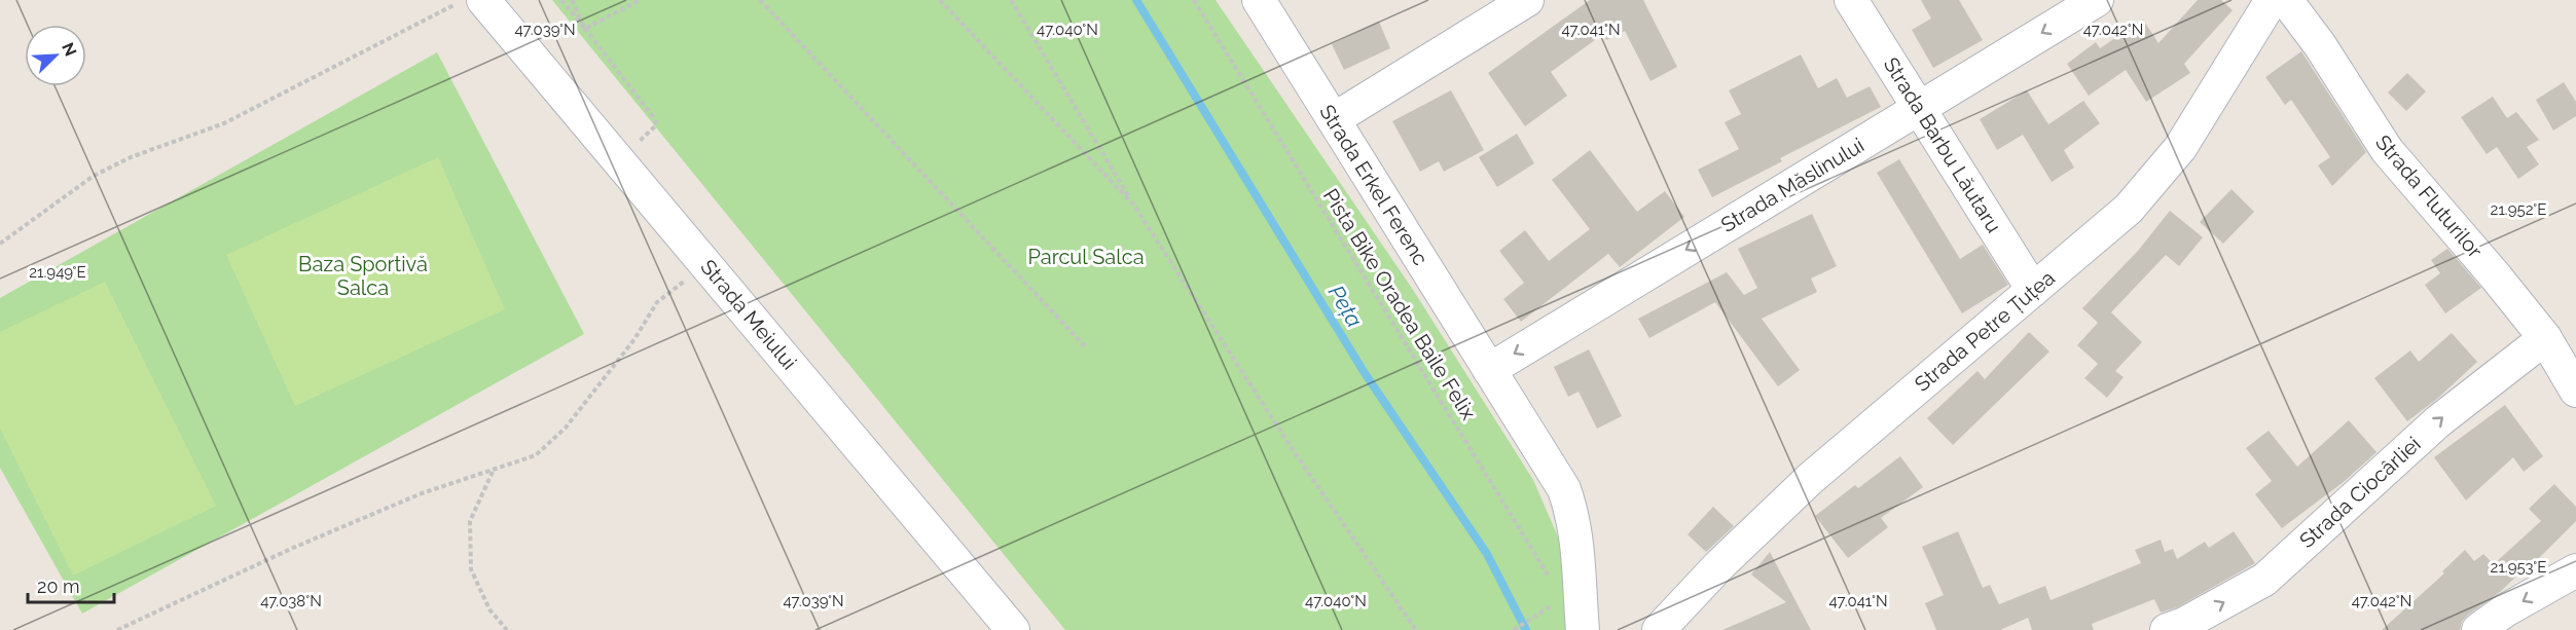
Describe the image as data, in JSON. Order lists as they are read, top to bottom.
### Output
{
  "streets": {
    "street": [
      "Strada Barbu Lăutaru",
      "Strada Erkel Ferenc",
      "Strada Măslinului",
      "Strada Fluturilor",
      "Strada Meiului",
      "Strada Petre Țuțea",
      "Strada Ciocârliei"
    ],
    "path": ["Pista Bike Oradea Baile Felix"]
  },
  "crossings": [
    ["Strada Barbu Lăutaru", "Strada Măslinului"],
    ["Strada Barbu Lăutaru", "Strada Petre Țuțea"],
    ["Strada Erkel Ferenc", "Strada Măslinului"],
    ["Strada Fluturilor", "Strada Ciocârliei"]
  ],
  "one_way": ["Strada Măslinului", "Strada Ciocârliei"],
  "water": ["Peța"],
  "parks": ["Parcul Salca", "Baza Sportivă Salca"],
  "scale_bar": "20 m",
  "north": "top right",
  "coordinates": [
    "47.039°N",
    "47.040°N",
    "47.041°N",
    "47.042°N",
    "21.952°E",
    "21.949°E",
    "21.953°E",
    "47.038°N"
  ]
}
